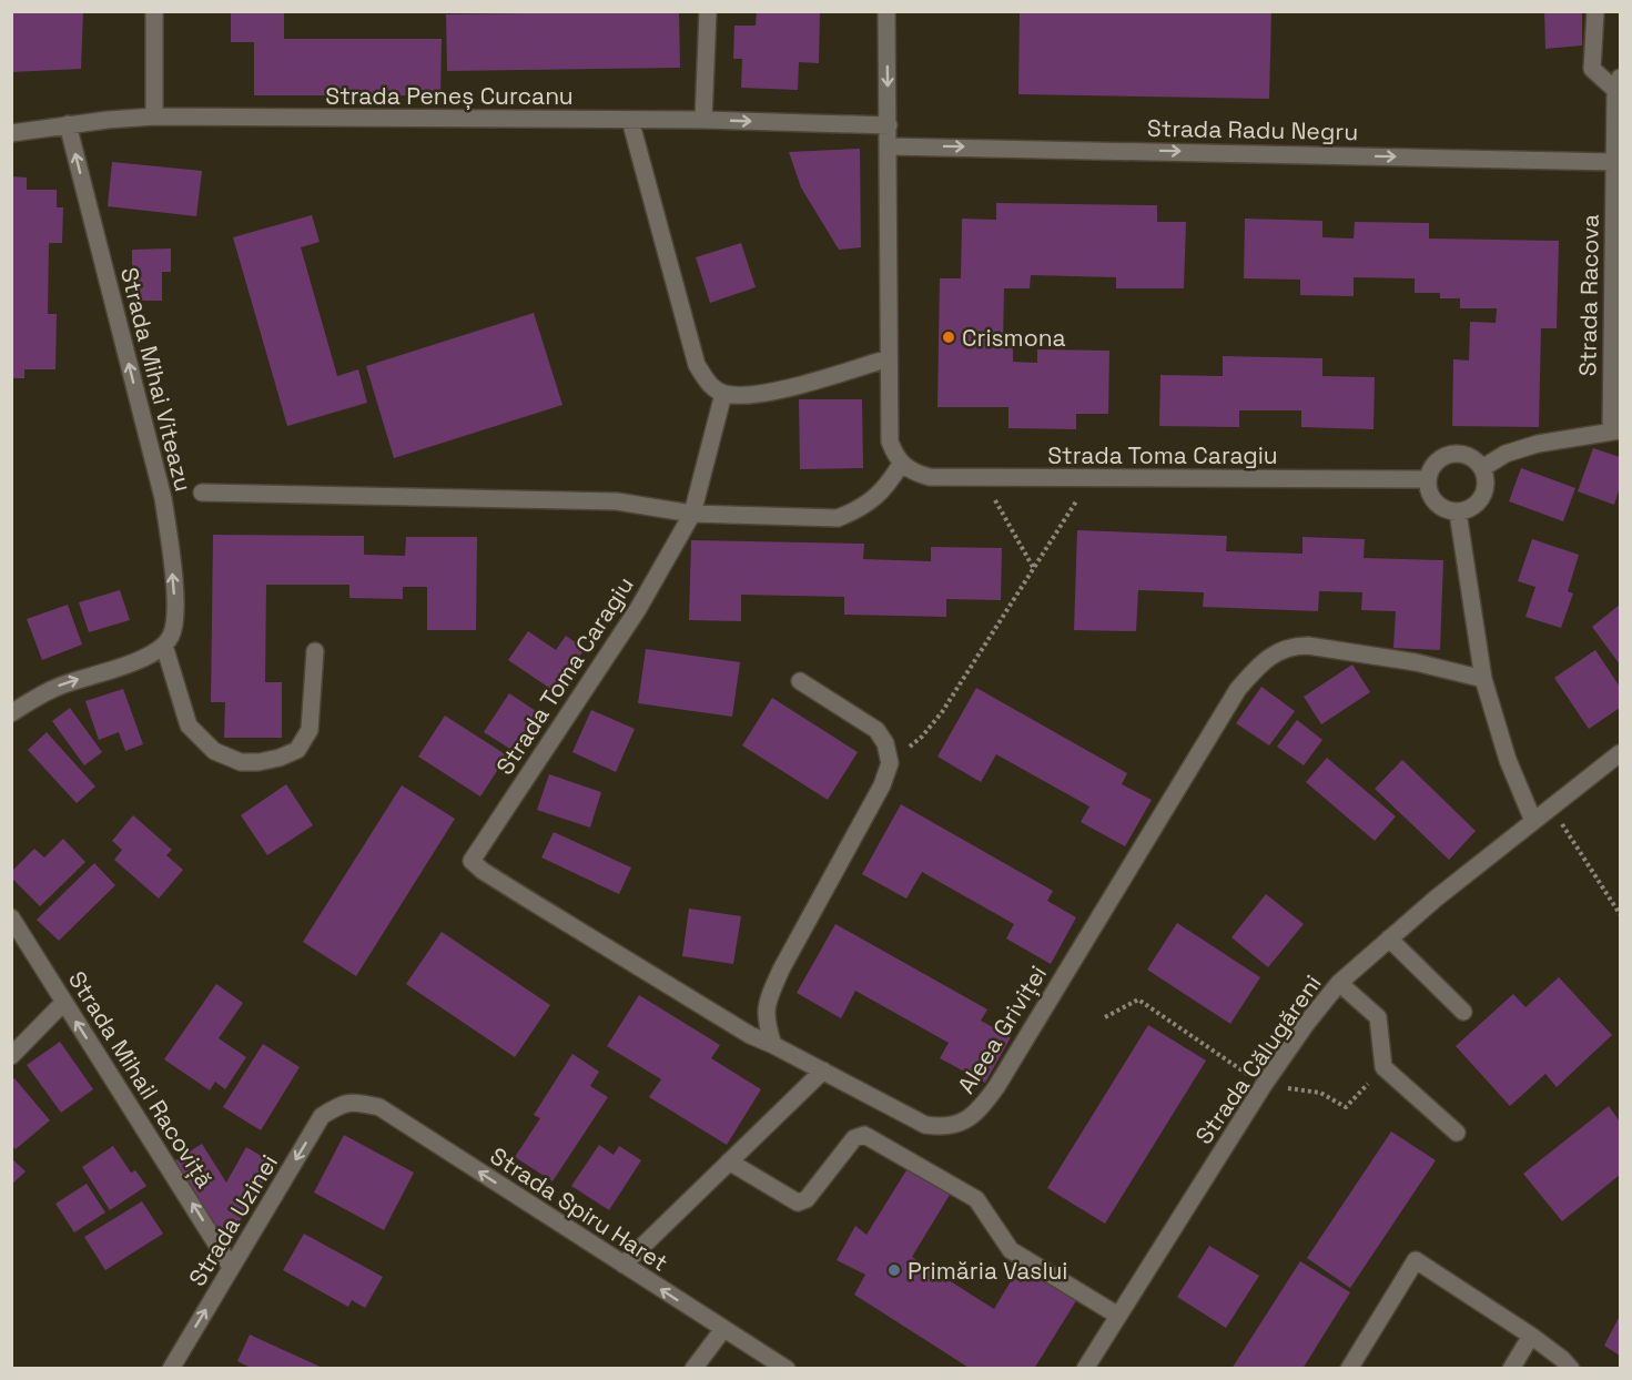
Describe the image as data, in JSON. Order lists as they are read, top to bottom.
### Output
{
  "streets": {
    "street": [
      "Strada Peneș Curcanu",
      "Strada Radu Negru",
      "Strada Racova",
      "Strada Mihai Viteazu",
      "Strada Toma Caragiu",
      "Aleea Griviței",
      "Strada Călugăreni",
      "Strada Mihail Racoviță",
      "Strada Spiru Haret",
      "Strada Uzinei"
    ]
  },
  "crossings": [
    ["Strada Peneș Curcanu", "Strada Mihai Viteazu"],
    ["Strada Radu Negru", "Strada Racova"],
    ["Strada Racova", "Strada Toma Caragiu"],
    ["Strada Toma Caragiu", "Aleea Griviței"],
    ["Strada Mihail Racoviță", "Strada Uzinei"],
    ["Strada Spiru Haret", "Strada Uzinei"]
  ],
  "one_way": [
    "Strada Radu Negru",
    "Strada Mihai Viteazu",
    "Strada Mihail Racoviță",
    "Strada Spiru Haret"
  ],
  "places": ["Crismona", "Primăria Vaslui"]
}
